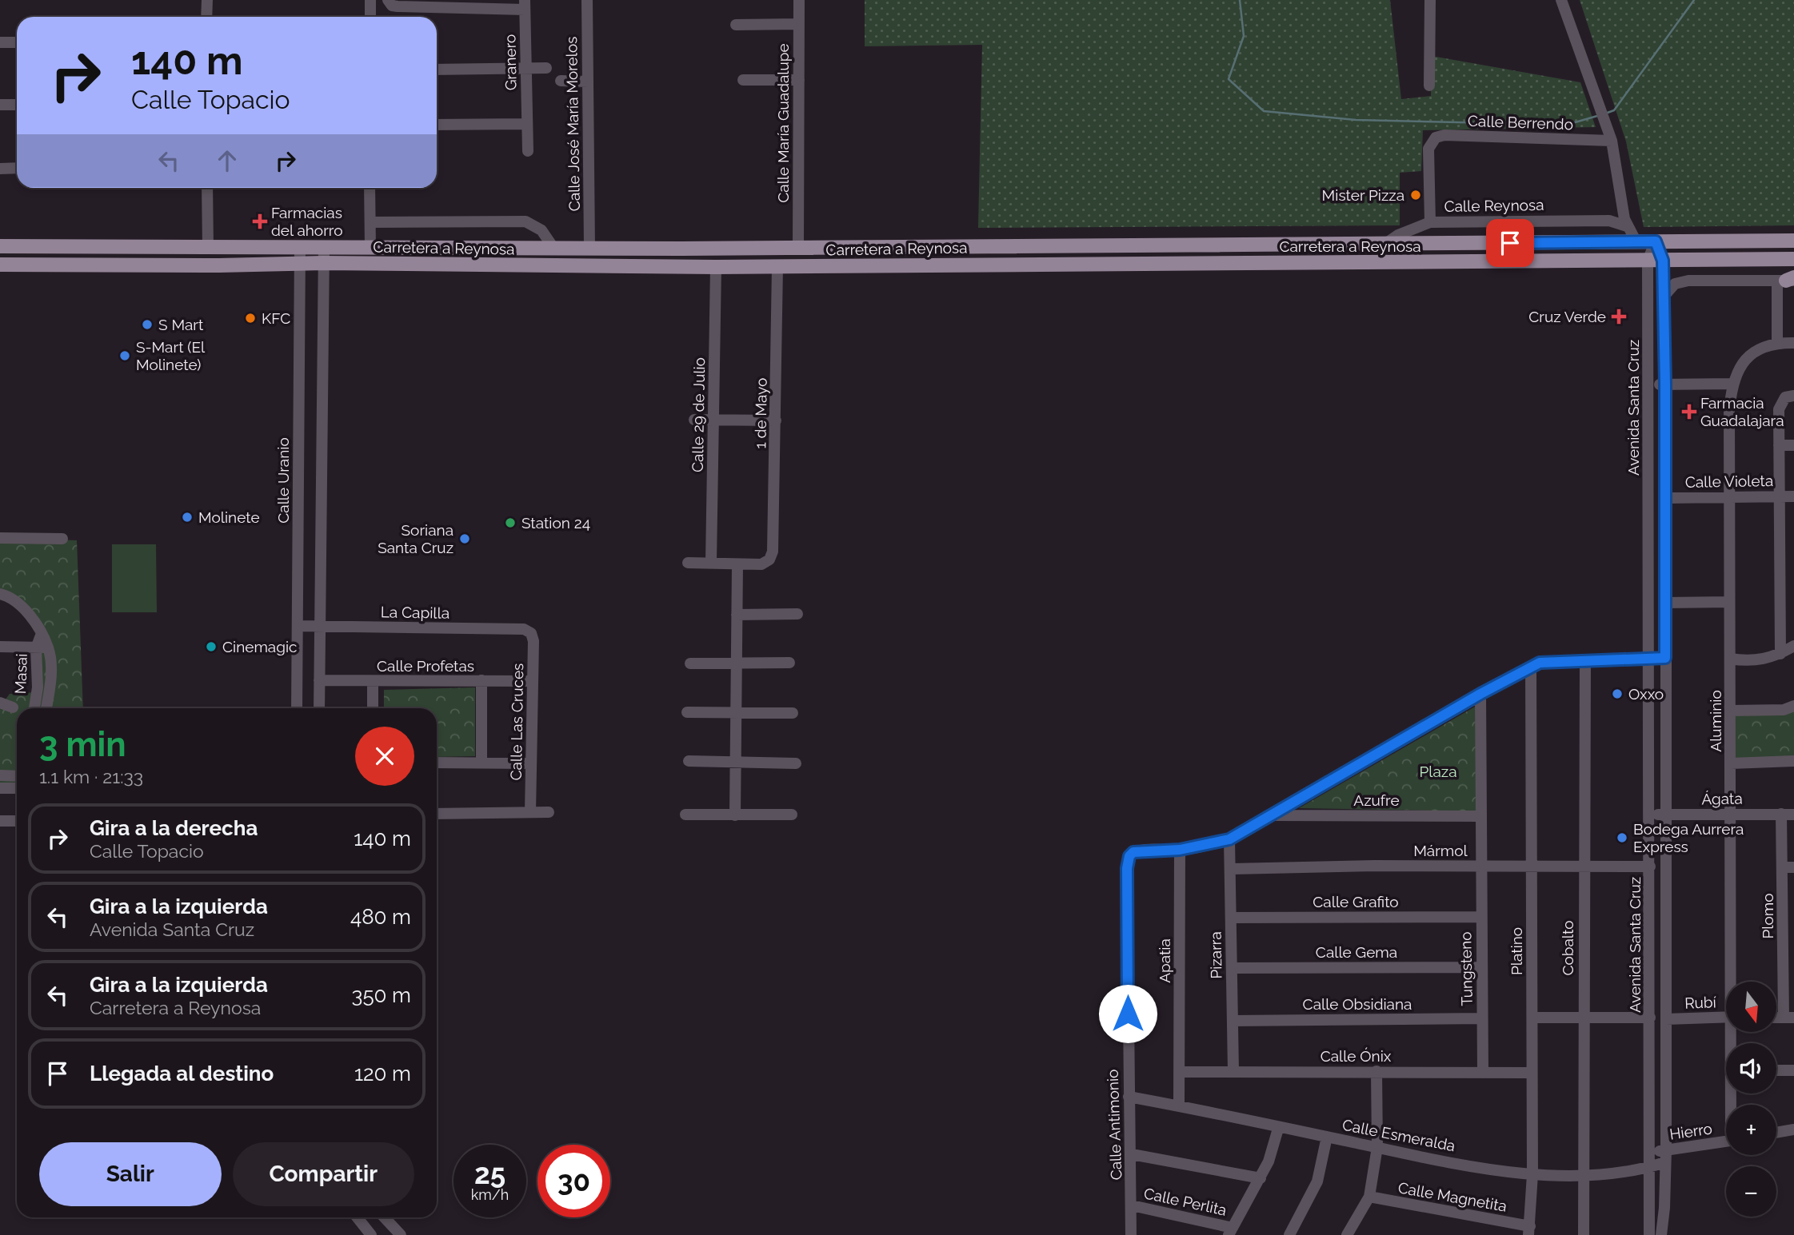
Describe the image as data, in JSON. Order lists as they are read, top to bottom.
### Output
{
  "streets": {
    "main road": ["Carretera a Reynosa"],
    "street": [
      "Granero",
      "Calle Berrendo",
      "Calle María Guadalupe",
      "Calle José María Morelos",
      "Calle Reynosa",
      "Avenida Santa Cruz",
      "1 de Mayo",
      "Calle 29 de Julio",
      "Calle Uranio",
      "Calle Violeta",
      "La Capilla",
      "Calle Profetas",
      "Masai",
      "Aluminio",
      "Calle Las Cruces",
      "Ágata",
      "Azufre",
      "Mármol",
      "Calle Grafito",
      "Plomo",
      "Cobalto",
      "Platino",
      "Calle Gema",
      "Pizarra",
      "Apatia",
      "Tungsteno",
      "Rubí",
      "Calle Obsidiana",
      "Calle Ónix",
      "Calle Antimonio",
      "Hierro",
      "Calle Esmeralda",
      "Calle Magnetita",
      "Calle Perlita"
    ]
  },
  "crossings": [
    ["Calle Berrendo", "Calle Reynosa"],
    ["Calle María Guadalupe", "Carretera a Reynosa"],
    ["Calle José María Morelos", "Carretera a Reynosa"],
    ["Calle Reynosa", "Carretera a Reynosa"],
    ["Carretera a Reynosa", "Avenida Santa Cruz"],
    ["Carretera a Reynosa", "1 de Mayo"],
    ["Carretera a Reynosa", "Calle 29 de Julio"],
    ["Carretera a Reynosa", "Calle Uranio"],
    ["Avenida Santa Cruz", "Calle Violeta"],
    ["Avenida Santa Cruz", "Ágata"],
    ["Avenida Santa Cruz", "Mármol"],
    ["Avenida Santa Cruz", "Rubí"],
    ["Avenida Santa Cruz", "Hierro"],
    ["Avenida Santa Cruz", "Calle Esmeralda"],
    ["Calle Uranio", "La Capilla"],
    ["Calle Violeta", "Aluminio"],
    ["La Capilla", "Calle Las Cruces"],
    ["Calle Profetas", "Calle Las Cruces"],
    ["Aluminio", "Ágata"],
    ["Ágata", "Plomo"],
    ["Azufre", "Tungsteno"],
    ["Mármol", "Cobalto"],
    ["Mármol", "Platino"],
    ["Mármol", "Pizarra"],
    ["Mármol", "Tungsteno"],
    ["Calle Grafito", "Pizarra"],
    ["Calle Grafito", "Tungsteno"],
    ["Cobalto", "Calle Esmeralda"],
    ["Platino", "Calle Ónix"],
    ["Platino", "Calle Esmeralda"],
    ["Platino", "Calle Magnetita"],
    ["Calle Gema", "Pizarra"],
    ["Calle Gema", "Tungsteno"],
    ["Pizarra", "Calle Obsidiana"],
    ["Pizarra", "Calle Ónix"],
    ["Apatia", "Calle Ónix"],
    ["Apatia", "Calle Antimonio"],
    ["Apatia", "Calle Esmeralda"],
    ["Tungsteno", "Calle Obsidiana"],
    ["Tungsteno", "Calle Ónix"],
    ["Calle Antimonio", "Calle Esmeralda"],
    ["Calle Antimonio", "Calle Perlita"]
  ],
  "parks": ["Plaza"],
  "places": {
    "other": [
      "Mister Pizza",
      "KFC",
      "S Mart",
      "S-Mart (El Molinete)",
      "Molinete",
      "Station 24",
      "Soriana Santa Cruz",
      "Cinemagic",
      "Oxxo",
      "Bodega Aurrera Express"
    ],
    "health": ["Farmacias del ahorro", "Cruz Verde", "Farmacia Guadalajara"]
  },
  "north": "bottom",
  "page": {
    "turn": ["140 m", "Calle Topacio"],
    "heading": ["3 min", "1.1 km · 21:33"],
    "list": [
      {
        "name": "Gira a la derecha",
        "note": "Calle Topacio",
        "value": "140 m"
      },
      {
        "name": "Gira a la izquierda",
        "note": "Avenida Santa Cruz",
        "value": "480 m"
      },
      {
        "name": "Gira a la izquierda",
        "note": "Carretera a Reynosa",
        "value": "350 m"
      },
      {
        "name": "Llegada al destino",
        "value": "120 m"
      }
    ],
    "map_buttons": ["+", "−"],
    "buttons": ["Salir", "Compartir"],
    "speed": "25 km/h",
    "limit": "30"
  }
}
